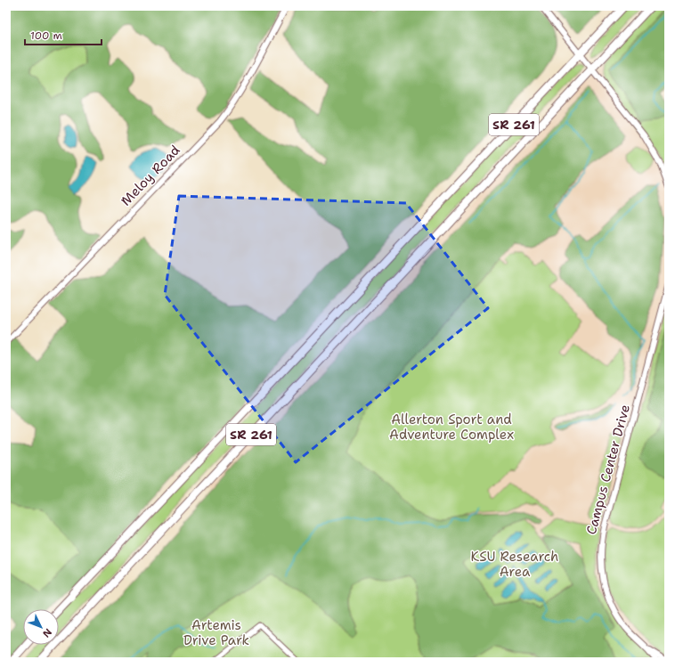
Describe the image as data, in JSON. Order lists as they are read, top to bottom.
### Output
{
  "streets": {
    "main road": ["SR 261"],
    "street": ["Meloy Road", "Campus Center Drive"]
  },
  "parks": ["Allerton Sport and Adventure Complex", "KSU Research Area", "Artemis Drive Park"],
  "scale_bar": "100 m",
  "north": "bottom right"
}
